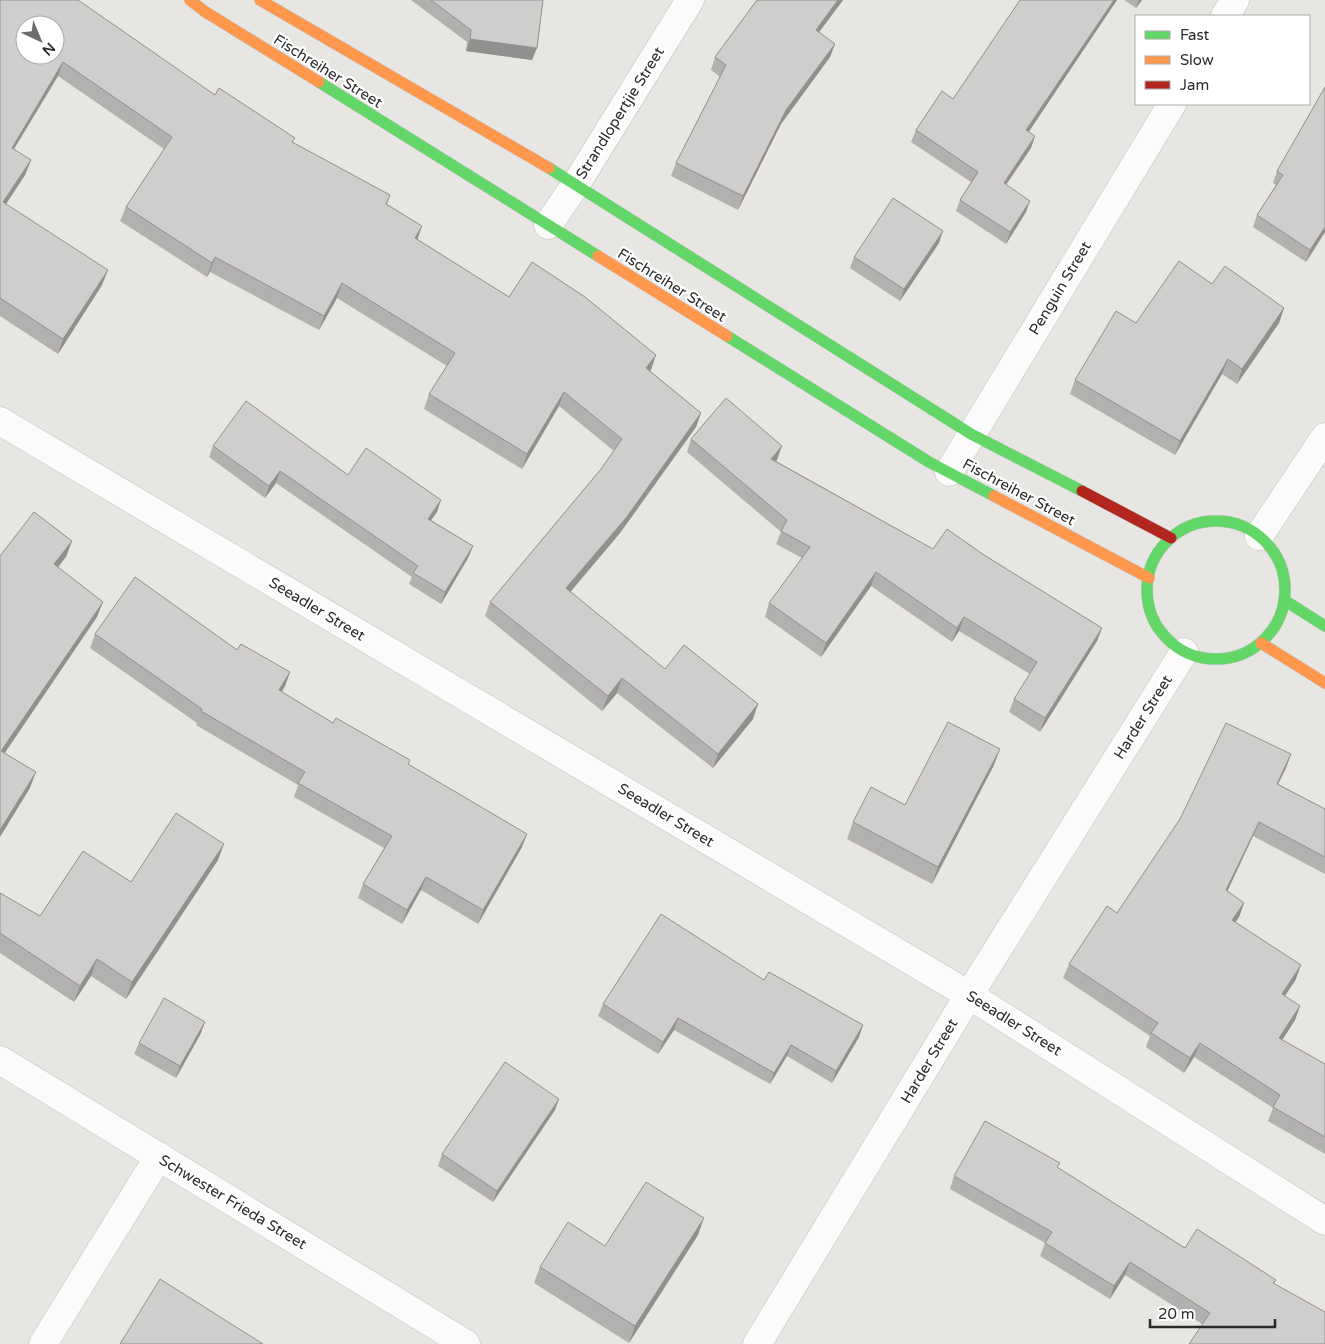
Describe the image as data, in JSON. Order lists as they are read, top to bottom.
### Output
{
  "streets": {
    "street": [
      "Fischreiher Street",
      "Strandlopertjie Street",
      "Penguin Street",
      "Seeadler Street",
      "Harder Street",
      "Schwester Frieda Street"
    ]
  },
  "crossings": [
    ["Fischreiher Street", "Strandlopertjie Street"],
    ["Fischreiher Street", "Penguin Street"],
    ["Fischreiher Street", "Harder Street"],
    ["Seeadler Street", "Harder Street"]
  ],
  "legend": ["Fast", "Slow", "Jam"],
  "scale_bar": "20 m",
  "north": "bottom right"
}
